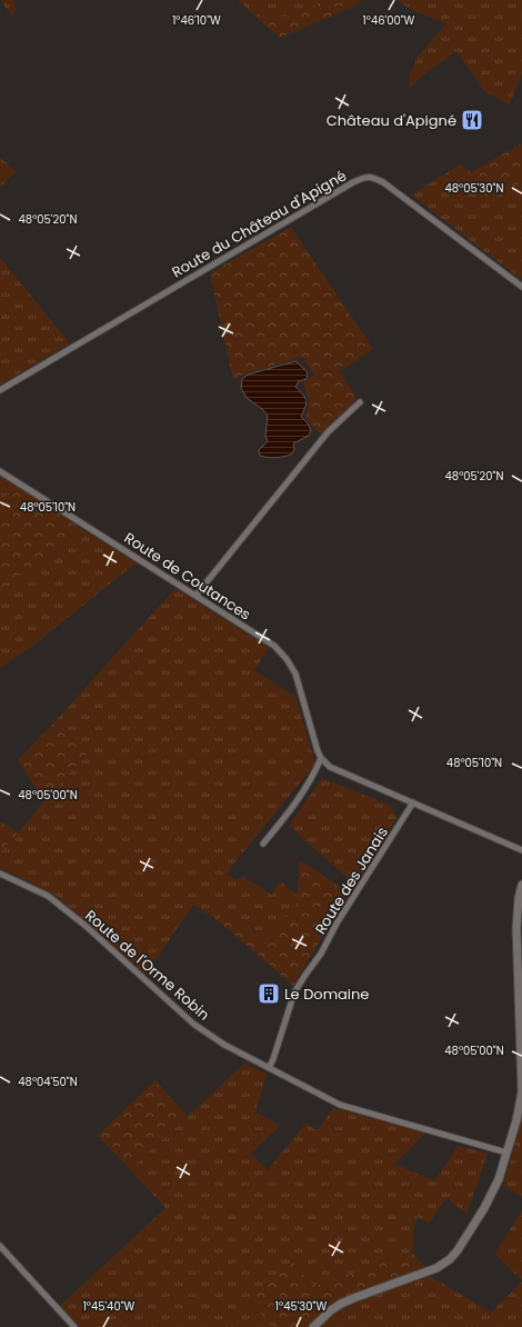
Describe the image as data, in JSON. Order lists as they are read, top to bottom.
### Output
{
  "streets": {
    "street": [
      "Route du Château d'Apigné",
      "Route de Coutances",
      "Route des Janais",
      "Route de l'Orme Robin"
    ]
  },
  "crossings": [
    ["Route des Janais", "Route de l'Orme Robin"]
  ],
  "places": {
    "restaurant": ["Château d'Apigné"],
    "building": ["Le Domaine"]
  },
  "coordinates": [
    "1°46'10\"W",
    "1°46'00\"W",
    "48°05'30\"N",
    "48°05'20\"N",
    "48°05'10\"N",
    "48°05'00\"N",
    "48°04'50\"N",
    "1°45'40\"W",
    "1°45'30\"W"
  ]
}
